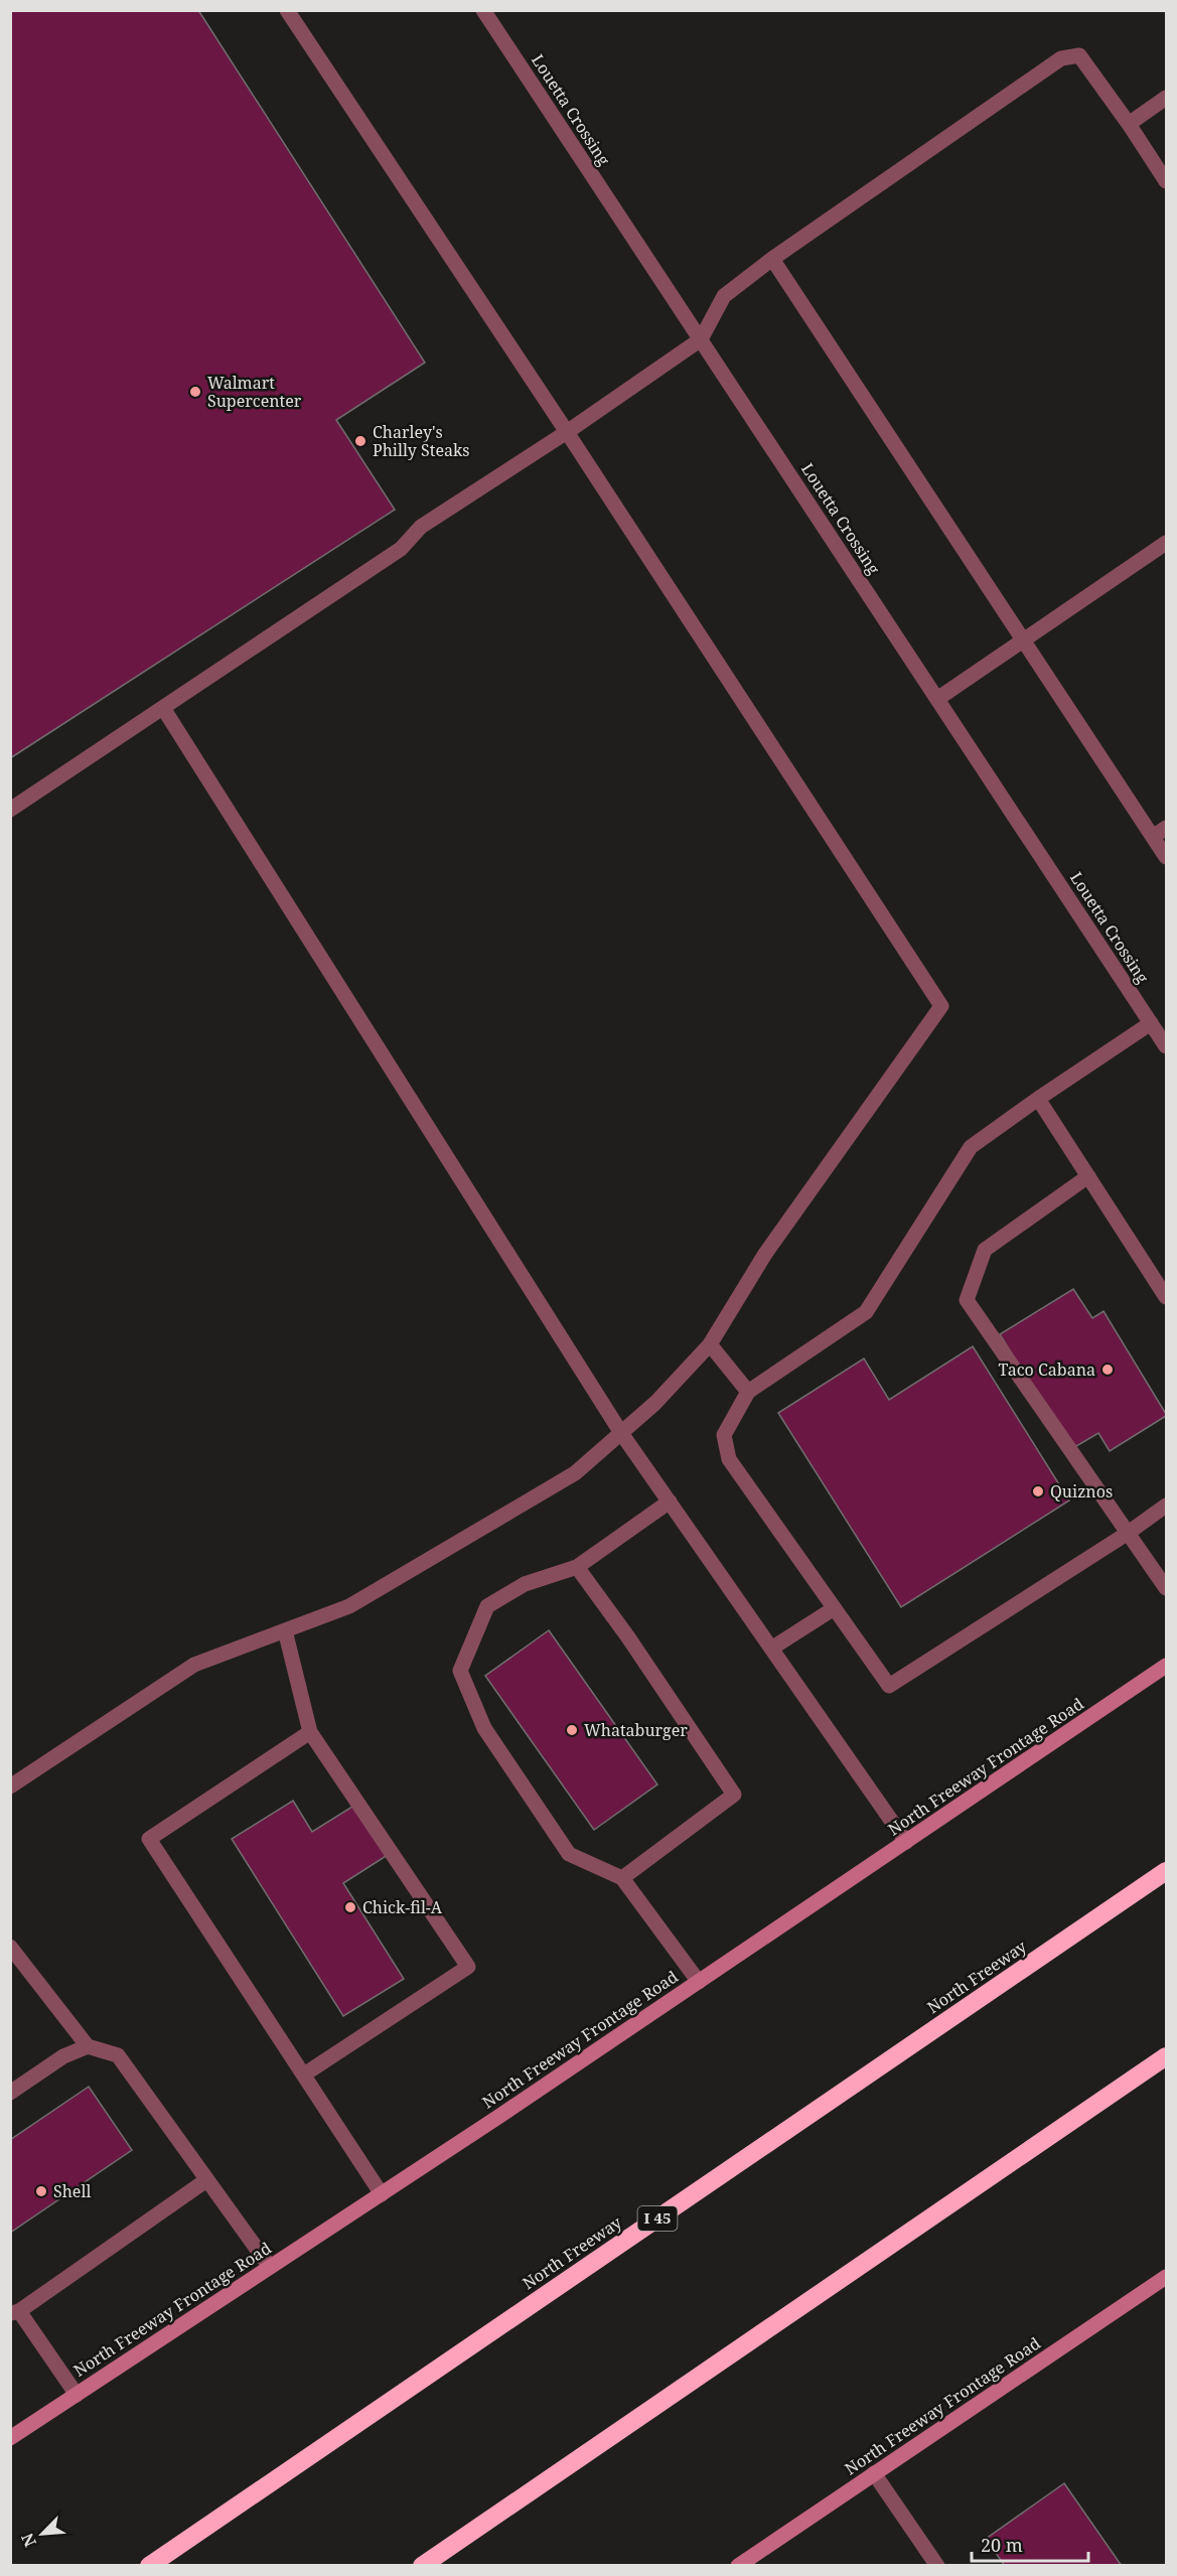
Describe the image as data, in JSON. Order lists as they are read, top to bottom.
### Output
{
  "streets": {
    "highway": ["North Freeway", "I 45"],
    "main road": ["North Freeway Frontage Road"],
    "street": ["Louetta Crossing"]
  },
  "places": [
    "Walmart Supercenter",
    "Charley's Philly Steaks",
    "Taco Cabana",
    "Quiznos",
    "Whataburger",
    "Chick-fil-A",
    "Shell"
  ],
  "scale_bar": "20 m",
  "north": "bottom left"
}
